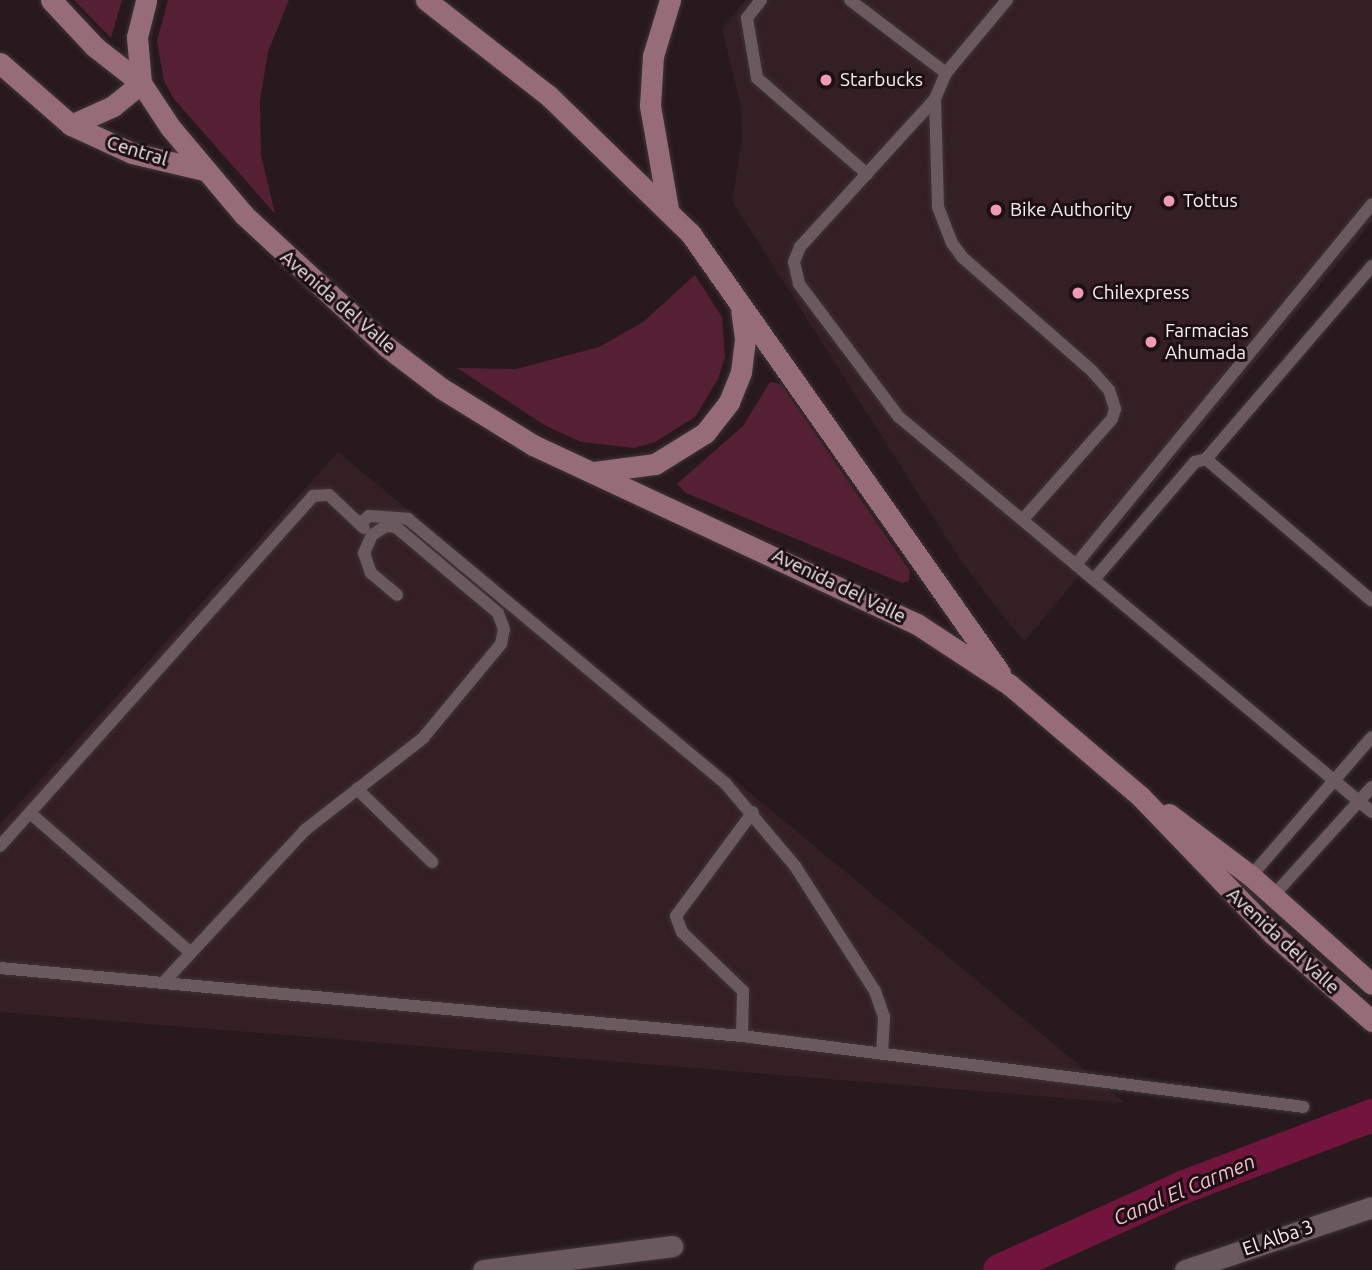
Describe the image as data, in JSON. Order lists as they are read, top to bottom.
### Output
{
  "streets": {
    "street": ["Central", "Avenida del Valle", "El Alba 3"]
  },
  "crossings": [
    ["Central", "Avenida del Valle"]
  ],
  "water": ["Canal El Carmen"],
  "places": [
    "Starbucks",
    "Tottus",
    "Bike Authority",
    "Chilexpress",
    "Farmacias Ahumada"
  ]
}
